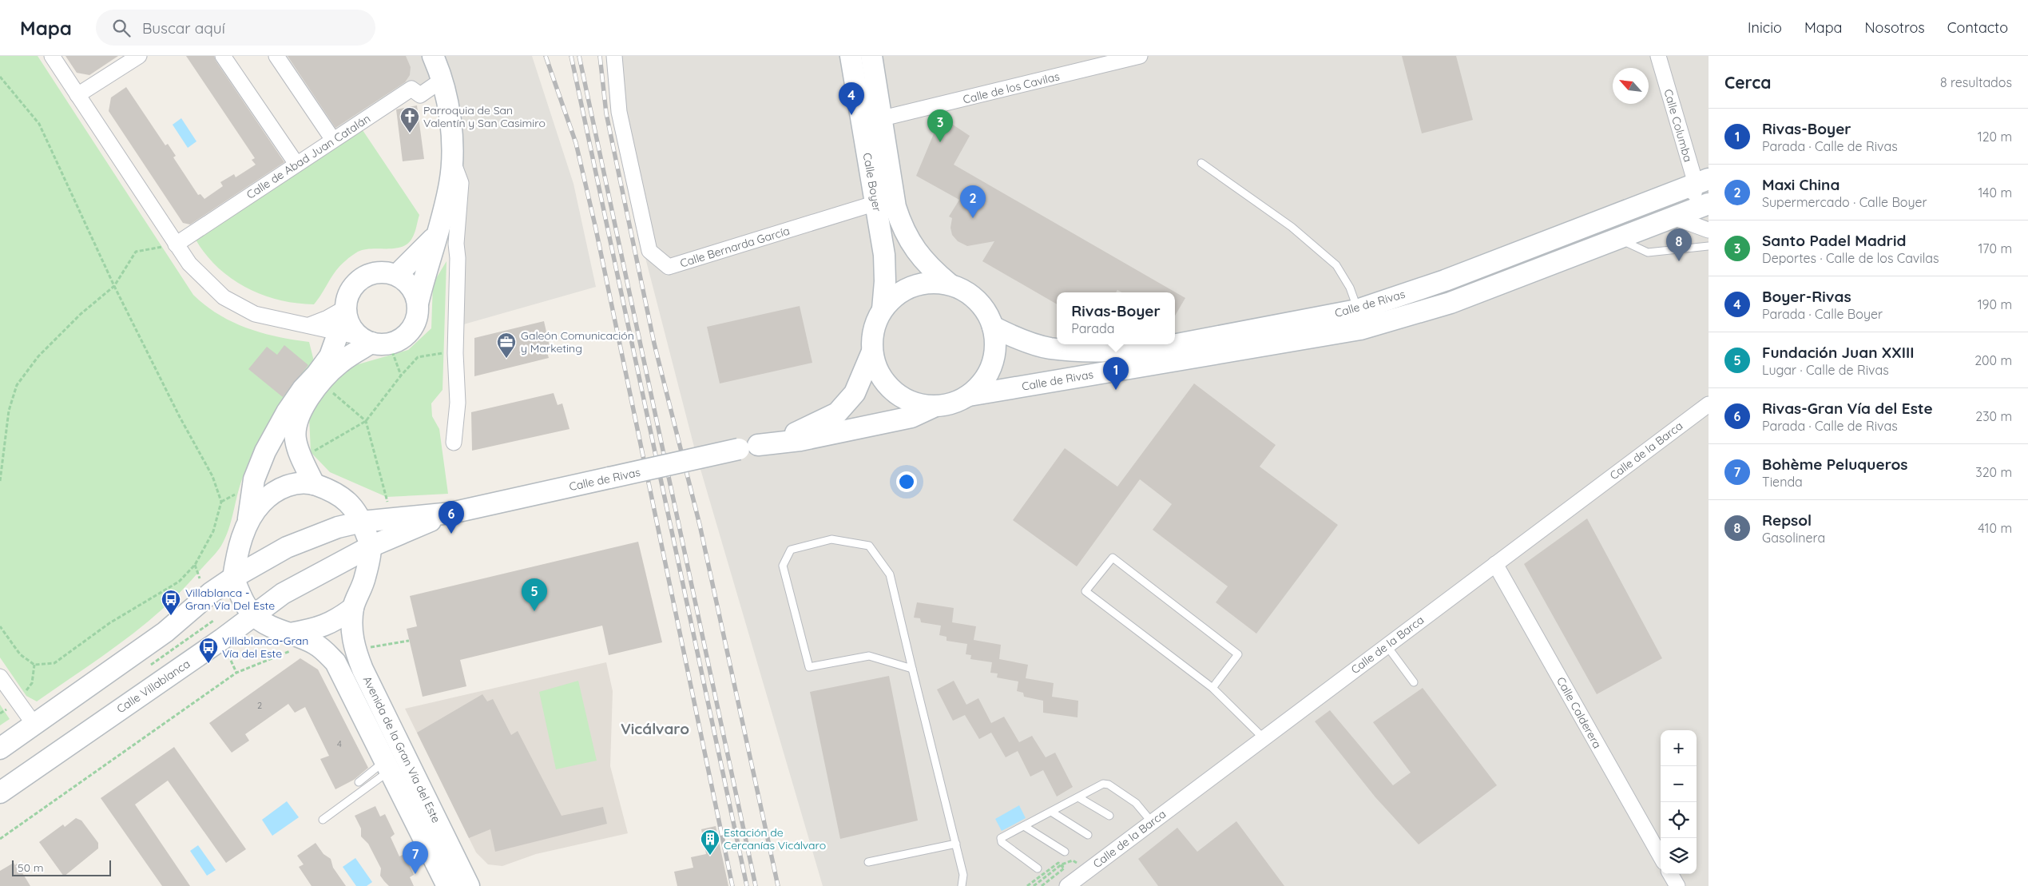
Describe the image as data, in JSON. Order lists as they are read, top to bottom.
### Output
{
  "streets": {
    "main road": [
      "Calle Boyer",
      "Calle de Rivas",
      "Calle Villablanca",
      "Avenida de la Gran Vía del Este"
    ],
    "street": [
      "Calle de los Cavilas",
      "Calle Columba",
      "Calle de Abad Juan Catalán",
      "Calle Bernarda García",
      "Calle de la Barca",
      "Calle Calderera"
    ]
  },
  "crossings": [
    ["Calle de los Cavilas", "Calle Boyer"],
    ["Calle Columba", "Calle de Rivas"],
    ["Calle Boyer", "Calle Bernarda García"],
    ["Calle Boyer", "Calle de Rivas"],
    ["Calle de Rivas", "Calle Villablanca"],
    ["Calle de Rivas", "Avenida de la Gran Vía del Este"],
    ["Calle de la Barca", "Calle Calderera"],
    ["Calle Villablanca", "Avenida de la Gran Vía del Este"]
  ],
  "districts": ["Vicálvaro"],
  "places": {
    "church": ["Parroquia de San Valentín y San Casimiro"],
    "office": ["Galeón Comunicación y Marketing"],
    "bus stop": ["Villablanca - Gran Vía Del Este", "Villablanca-Gran Vía del Este"],
    "building": ["Estación de Cercanías Vicálvaro"]
  },
  "house_numbers": ["2", "4"],
  "scale_bar": "50 m",
  "north": "top left",
  "page": {
    "header": "Mapa",
    "search": "Buscar aquí",
    "nav": [
      "Inicio",
      "Mapa",
      "Nosotros",
      "Contacto"
    ],
    "heading": ["Cerca", "8 resultados"],
    "pins": [
      "4",
      "3",
      "2",
      "8",
      "1",
      "6",
      "5",
      "7"
    ],
    "list": [
      {
        "mark": "1",
        "name": "Rivas-Boyer",
        "note": "Parada · Calle de Rivas",
        "value": "120 m"
      },
      {
        "mark": "2",
        "name": "Maxi China",
        "note": "Supermercado · Calle Boyer",
        "value": "140 m"
      },
      {
        "mark": "3",
        "name": "Santo Padel Madrid",
        "note": "Deportes · Calle de los Cavilas",
        "value": "170 m"
      },
      {
        "mark": "4",
        "name": "Boyer-Rivas",
        "note": "Parada · Calle Boyer",
        "value": "190 m"
      },
      {
        "mark": "5",
        "name": "Fundación Juan XXIII",
        "note": "Lugar · Calle de Rivas",
        "value": "200 m"
      },
      {
        "mark": "6",
        "name": "Rivas-Gran Vía del Este",
        "note": "Parada · Calle de Rivas",
        "value": "230 m"
      },
      {
        "mark": "7",
        "name": "Bohème Peluqueros",
        "note": "Tienda",
        "value": "320 m"
      },
      {
        "mark": "8",
        "name": "Repsol",
        "note": "Gasolinera",
        "value": "410 m"
      }
    ],
    "popup": ["Rivas-Boyer", "Parada"],
    "map_buttons": ["+", "−"],
    "scale": "50 m"
  }
}
